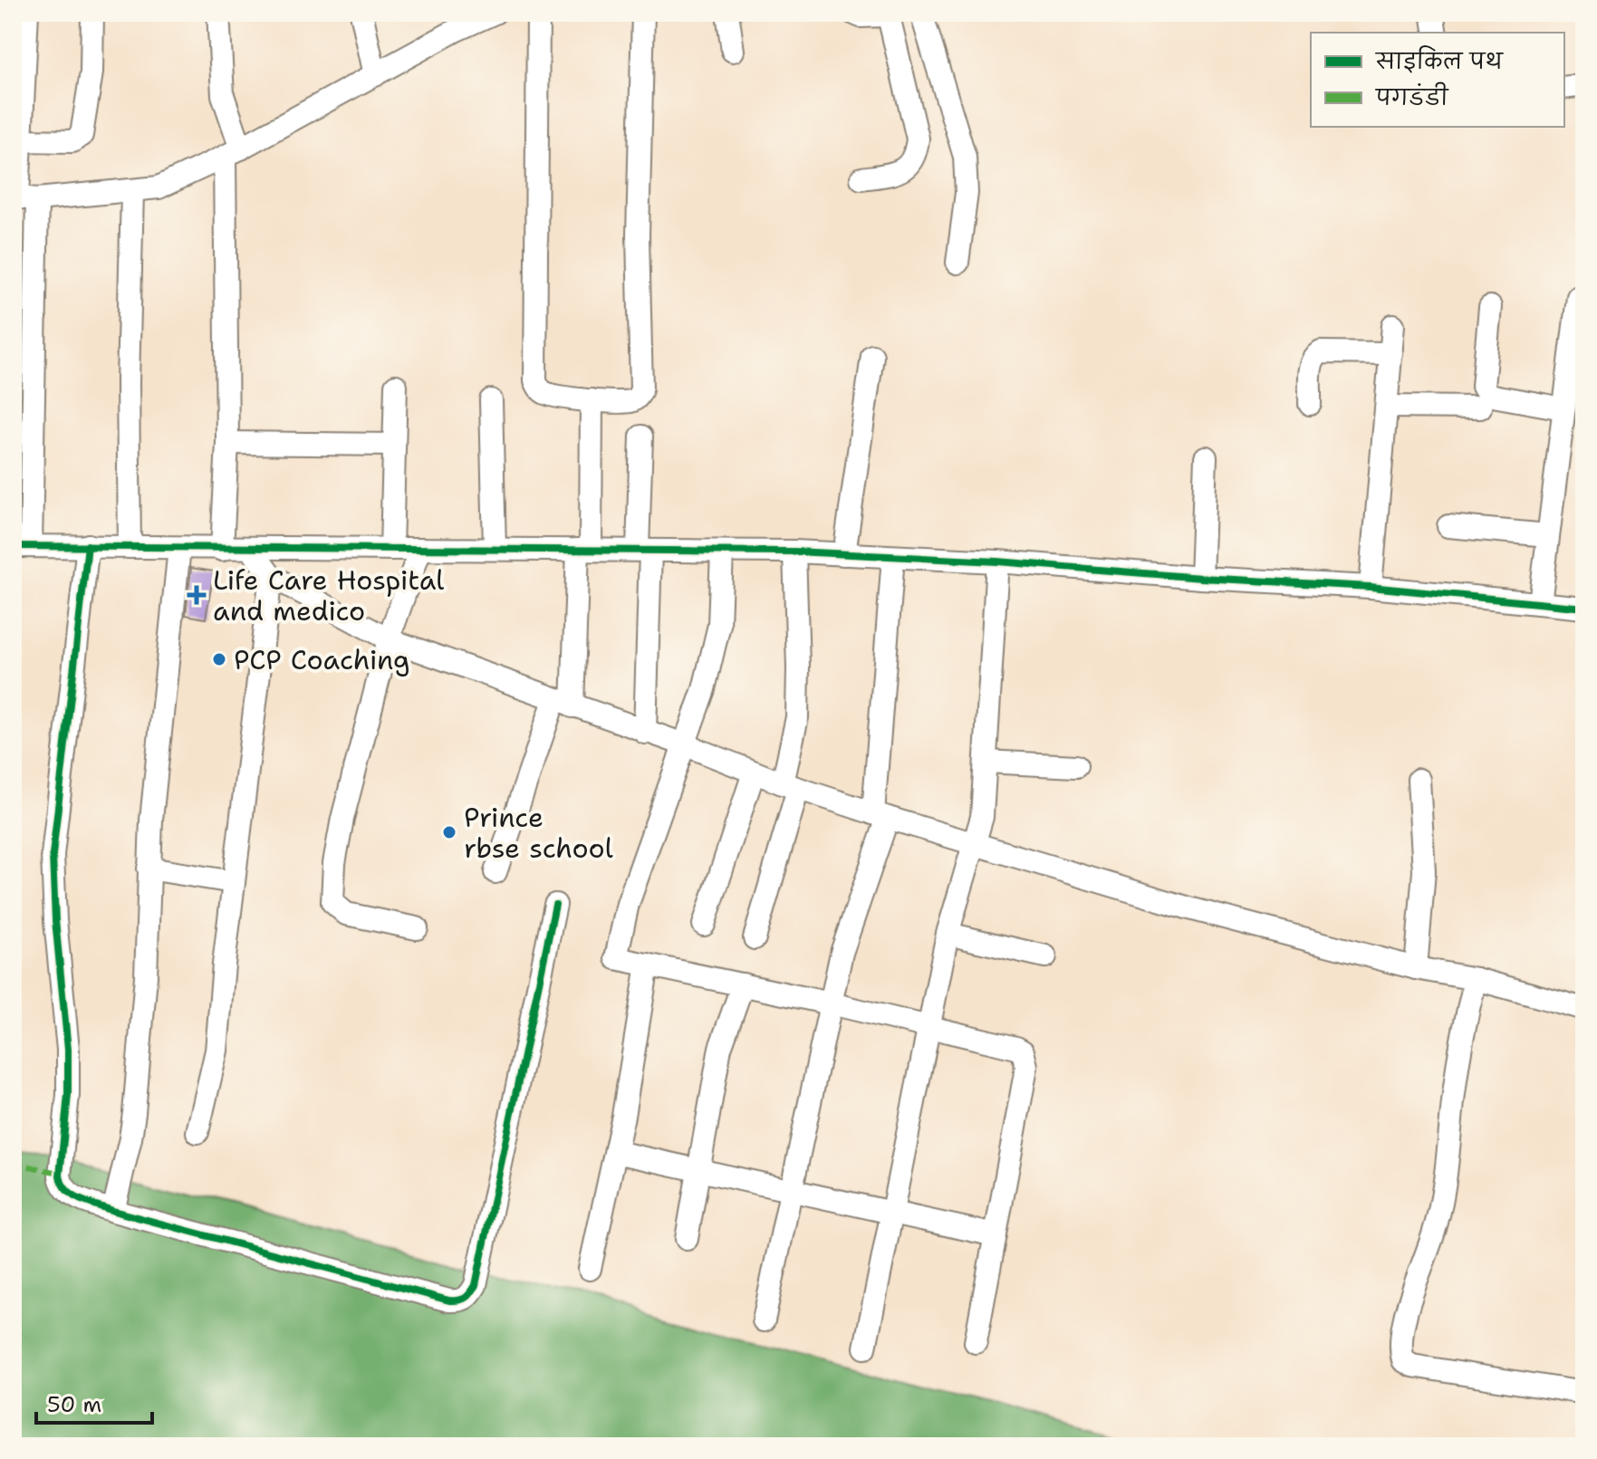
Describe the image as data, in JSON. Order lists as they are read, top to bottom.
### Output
{
  "places": {
    "health": ["Life Care Hospital and medico"],
    "other": ["PCP Coaching", "Prince rbse school"]
  },
  "legend": ["साइकिल पथ", "पगडंडी"],
  "scale_bar": "50 m"
}
